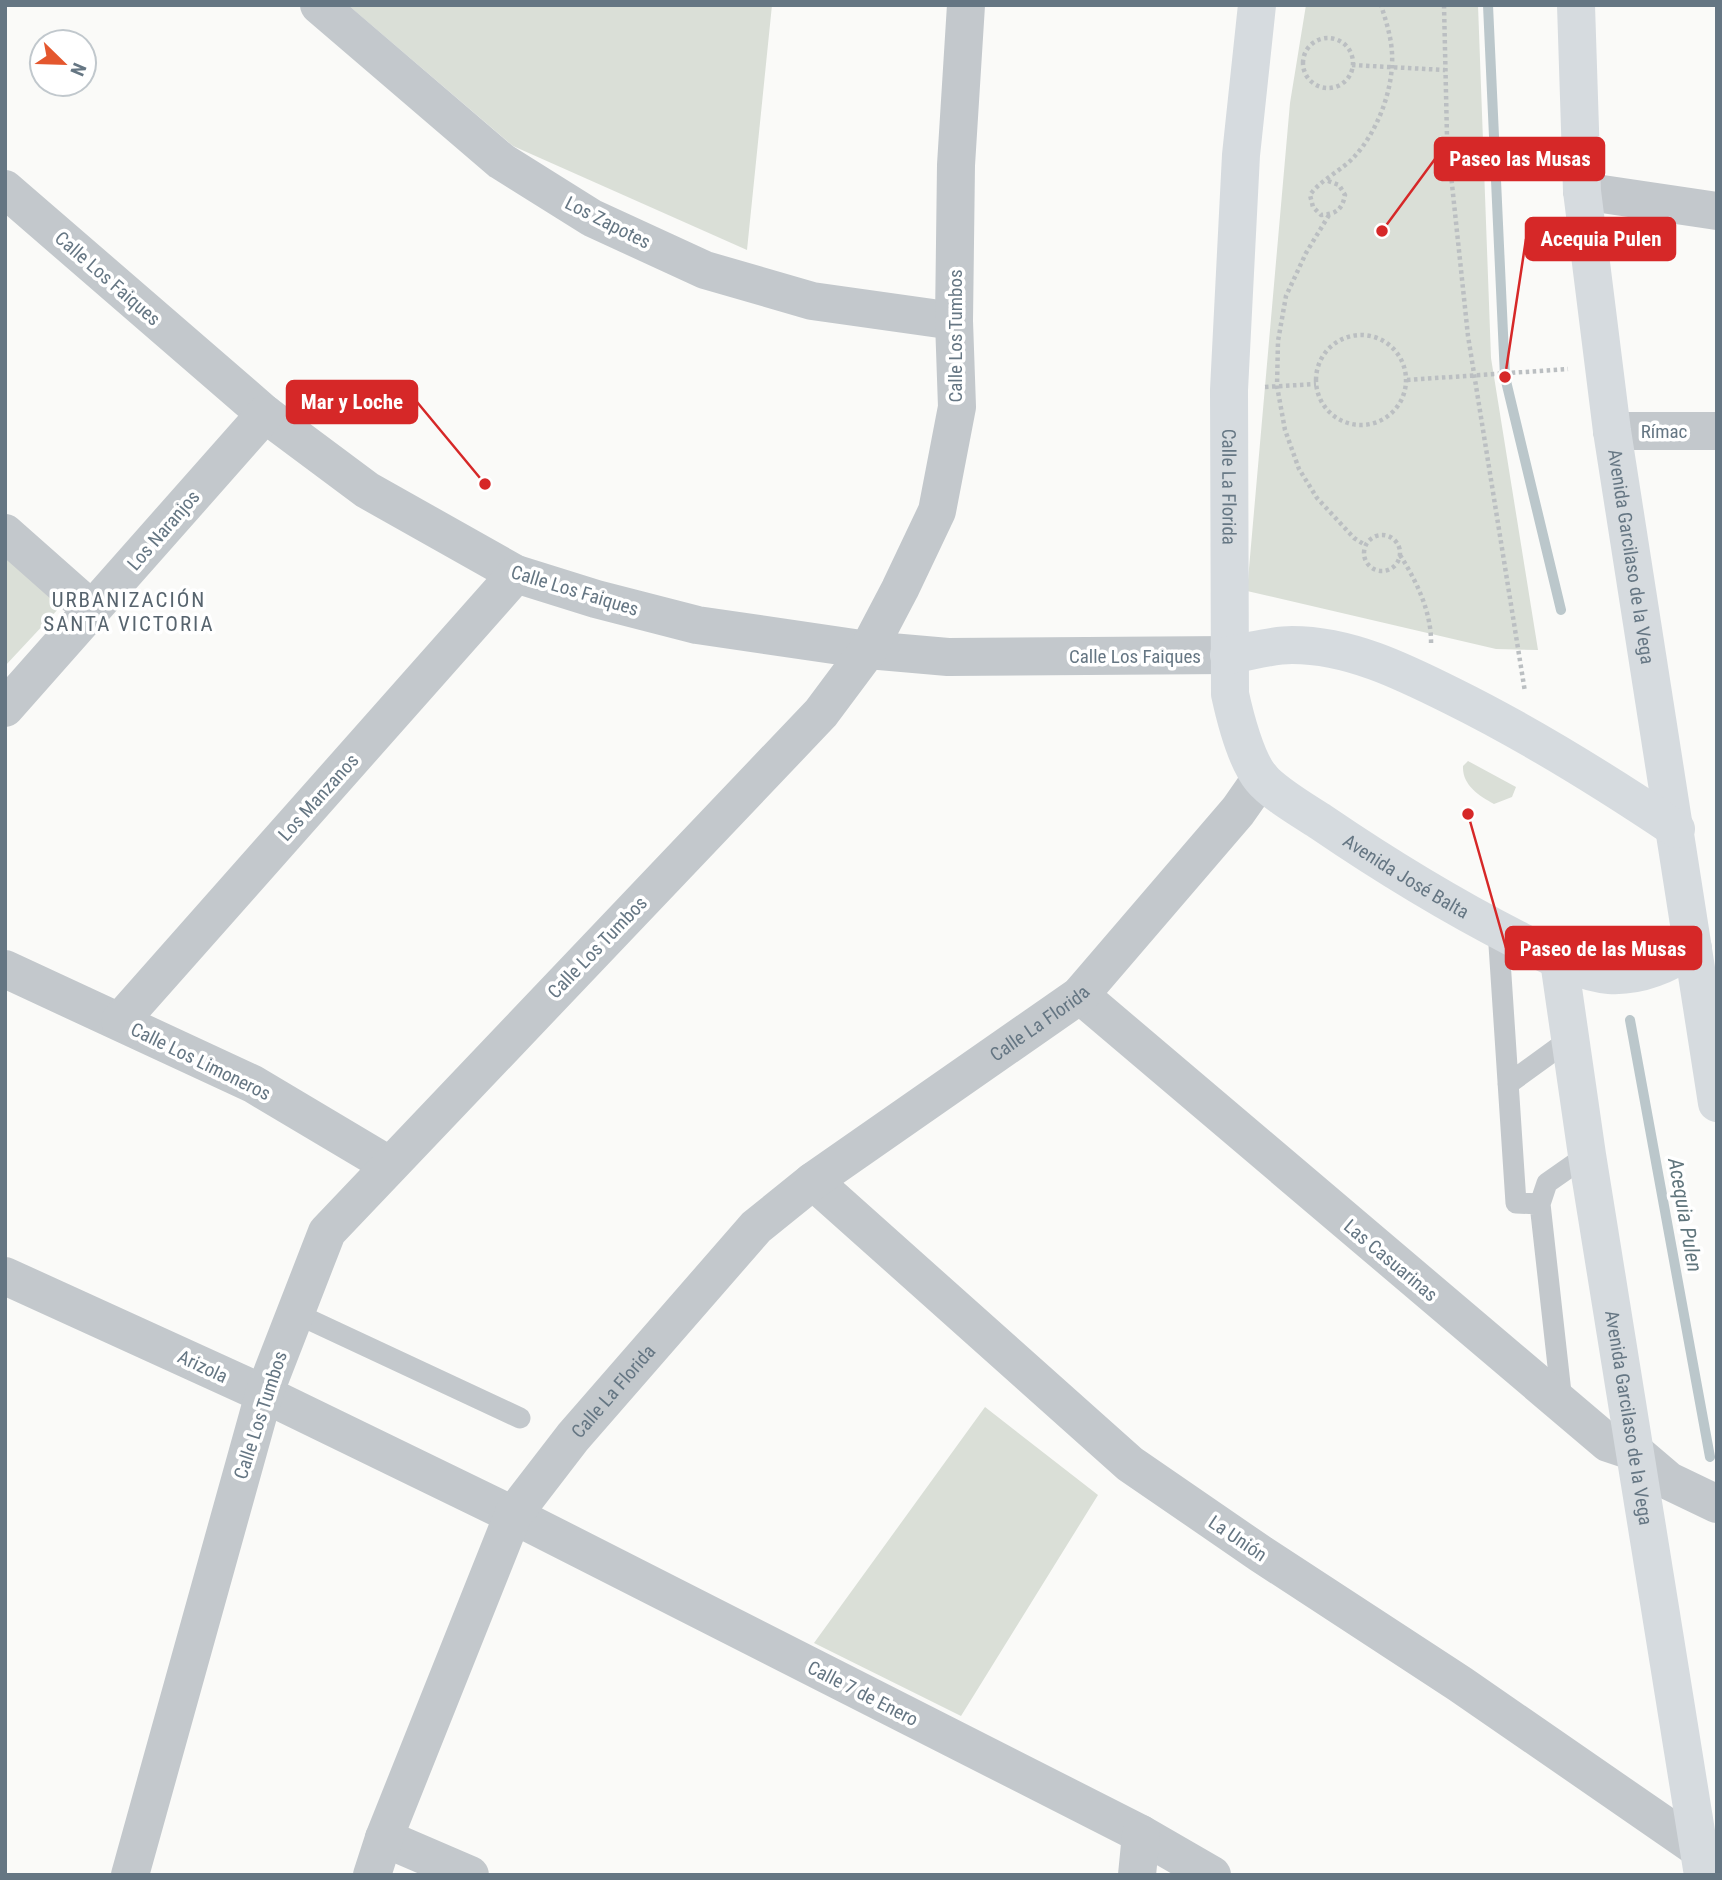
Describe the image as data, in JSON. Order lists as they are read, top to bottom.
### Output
{
  "streets": {
    "street": [
      "Los Zapotes",
      "Calle Los Faiques",
      "Calle Los Tumbos",
      "Rímac",
      "Calle La Florida",
      "Los Naranjos",
      "Avenida Garcilaso de la Vega",
      "Los Manzanos",
      "Avenida José Balta",
      "Calle Los Limoneros",
      "Las Casuarinas",
      "Arizola",
      "La Unión",
      "Calle 7 de Enero"
    ]
  },
  "crossings": [
    ["Los Zapotes", "Calle Los Tumbos"],
    ["Calle Los Faiques", "Calle Los Tumbos"],
    ["Calle Los Faiques", "Calle La Florida"],
    ["Calle Los Faiques", "Los Naranjos"],
    ["Calle Los Faiques", "Los Manzanos"],
    ["Calle Los Tumbos", "Calle Los Limoneros"],
    ["Calle Los Tumbos", "Arizola"],
    ["Rímac", "Avenida Garcilaso de la Vega"],
    ["Calle La Florida", "Avenida José Balta"],
    ["Calle La Florida", "Las Casuarinas"],
    ["Calle La Florida", "Arizola"],
    ["Calle La Florida", "La Unión"],
    ["Calle La Florida", "Calle 7 de Enero"],
    ["Avenida Garcilaso de la Vega", "Avenida José Balta"],
    ["Avenida Garcilaso de la Vega", "Las Casuarinas"],
    ["Avenida Garcilaso de la Vega", "La Unión"],
    ["Los Manzanos", "Calle Los Limoneros"],
    ["Arizola", "Calle 7 de Enero"]
  ],
  "districts": ["URBANIZACIÓN SANTA VICTORIA"],
  "water": ["Acequia Pulen"],
  "places": [
    "Paseo las Musas",
    "Acequia Pulen",
    "Mar y Loche",
    "Paseo de las Musas"
  ],
  "north": "bottom right"
}
